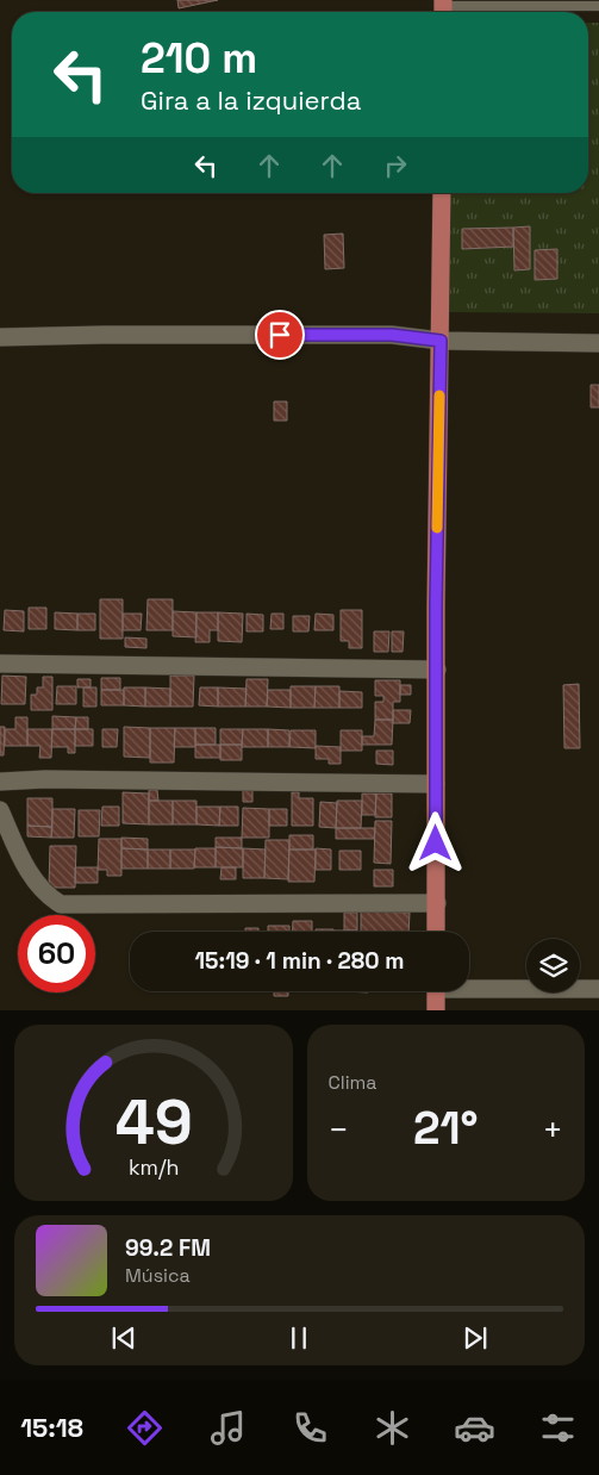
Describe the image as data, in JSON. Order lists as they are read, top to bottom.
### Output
{
  "page": {
    "turn": ["210 m", "Gira a la izquierda"],
    "limit": "60",
    "trip": "15:19 · 1 min · 280 m",
    "tile": "Clima",
    "heat": ["−", "21°", "+"],
    "song": ["99.2 FM", "Música"],
    "tabs": "15:18",
    "gauge": ["49", "km/h"]
  }
}
